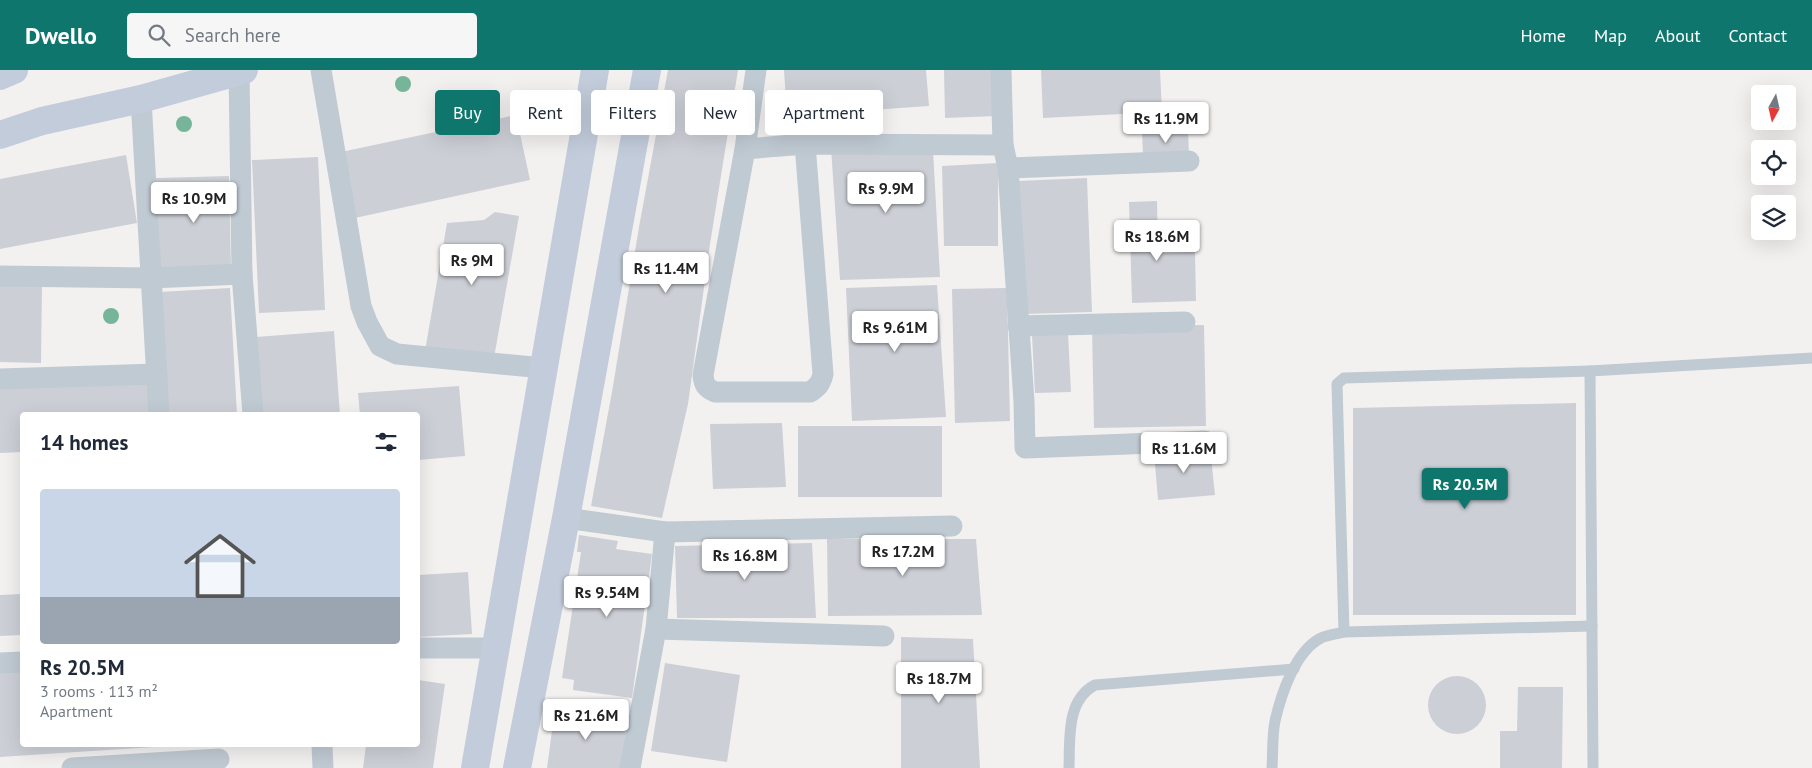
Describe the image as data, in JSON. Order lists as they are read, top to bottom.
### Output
{
  "north": "bottom",
  "page": {
    "header": "Dwello",
    "search": "Search here",
    "nav": [
      "Home",
      "Map",
      "About",
      "Contact"
    ],
    "chip": [
      "Buy",
      "Rent",
      "Filters",
      "New",
      "Apartment"
    ],
    "price": [
      "Rs 11.9M",
      "Rs 9.9M",
      "Rs 10.9M",
      "Rs 18.6M",
      "Rs 9M",
      "Rs 11.4M",
      "Rs 9.61M",
      "Rs 11.6M",
      "Rs 20.5M",
      "Rs 17.2M",
      "Rs 16.8M",
      "Rs 9.54M",
      "Rs 18.7M",
      "Rs 21.6M"
    ],
    "heading": "14 homes",
    "list": [
      {
        "name": "Rs 20.5M",
        "note": "3 rooms · 113 m² · Apartment"
      }
    ]
  }
}
